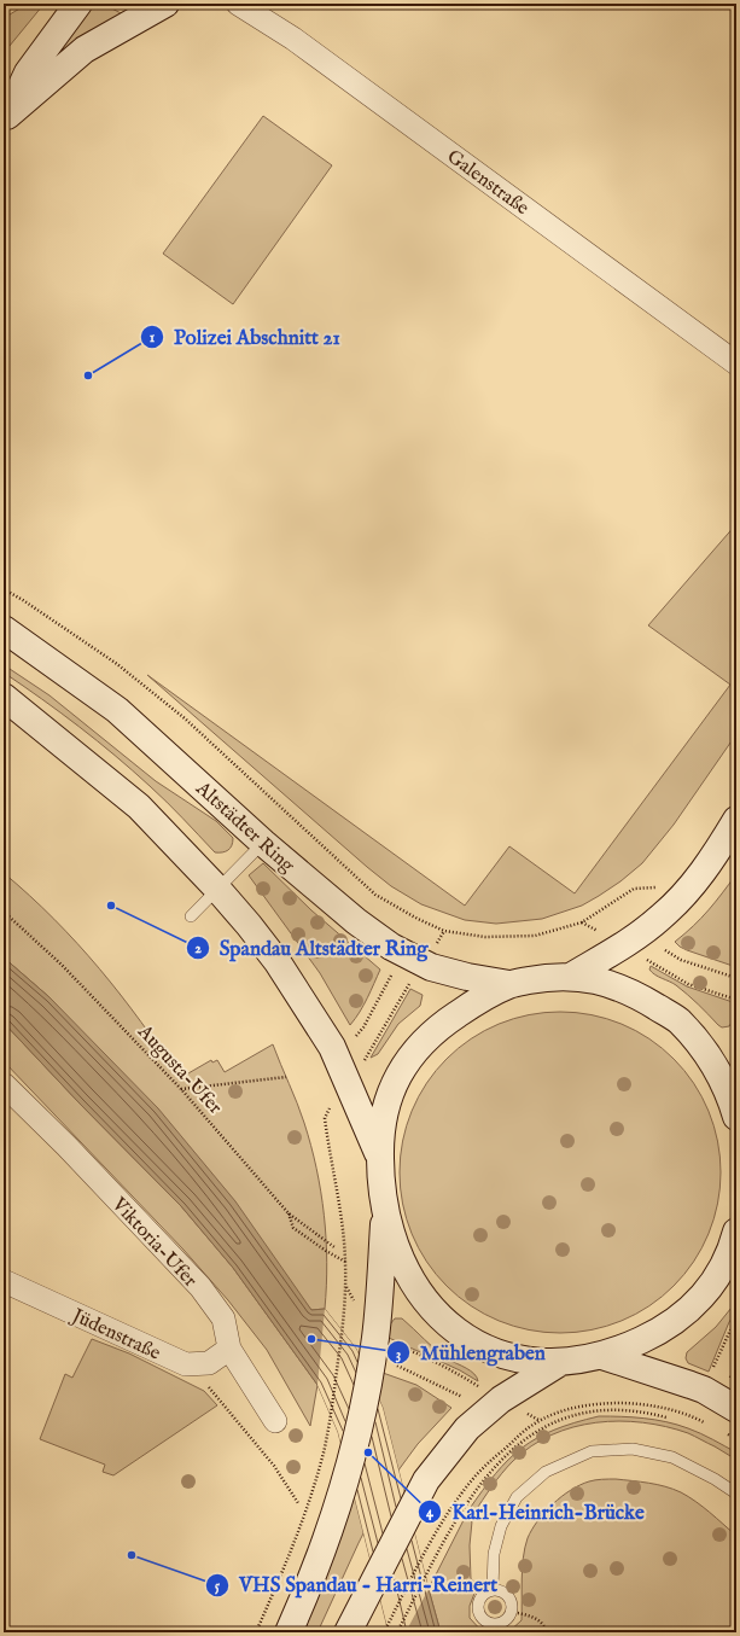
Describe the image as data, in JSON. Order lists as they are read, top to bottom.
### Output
{
  "streets": {
    "main road": ["Altstädter Ring"],
    "street": ["Galenstraße", "Viktoria-Ufer", "Jüdenstraße"],
    "path": ["Augusta-Ufer"]
  },
  "crossings": [
    ["Viktoria-Ufer", "Jüdenstraße"]
  ],
  "places": [
    "Polizei Abschnitt 21",
    "Spandau Altstädter Ring",
    "Mühlengraben",
    "Karl-Heinrich-Brücke",
    "VHS Spandau - Harri-Reinert"
  ]
}
